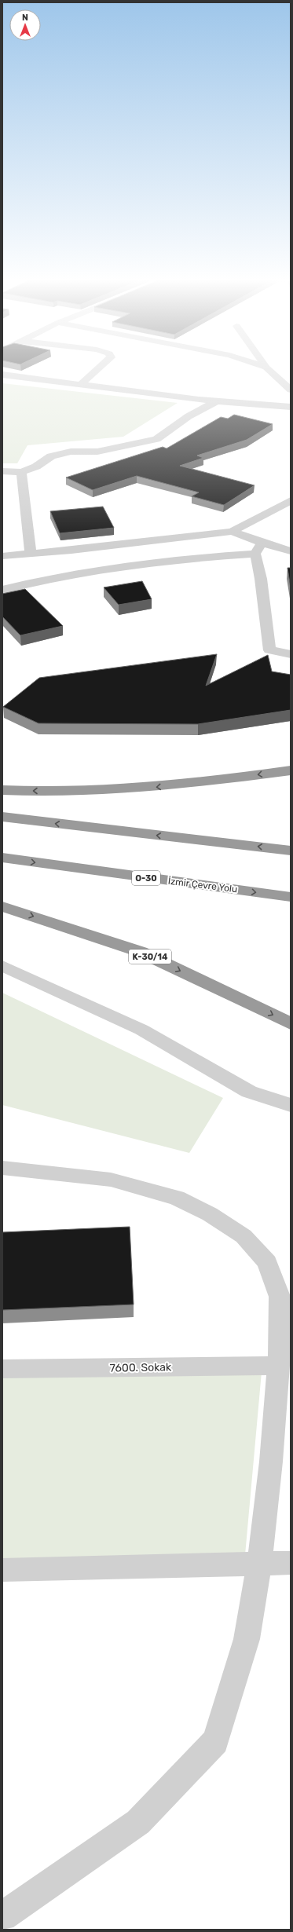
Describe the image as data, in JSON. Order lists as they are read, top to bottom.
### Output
{
  "streets": {
    "highway": ["O-30", "İzmir Çevre Yolu", "K-30/14"],
    "street": ["7600. Sokak"]
  },
  "north": "top"
}
